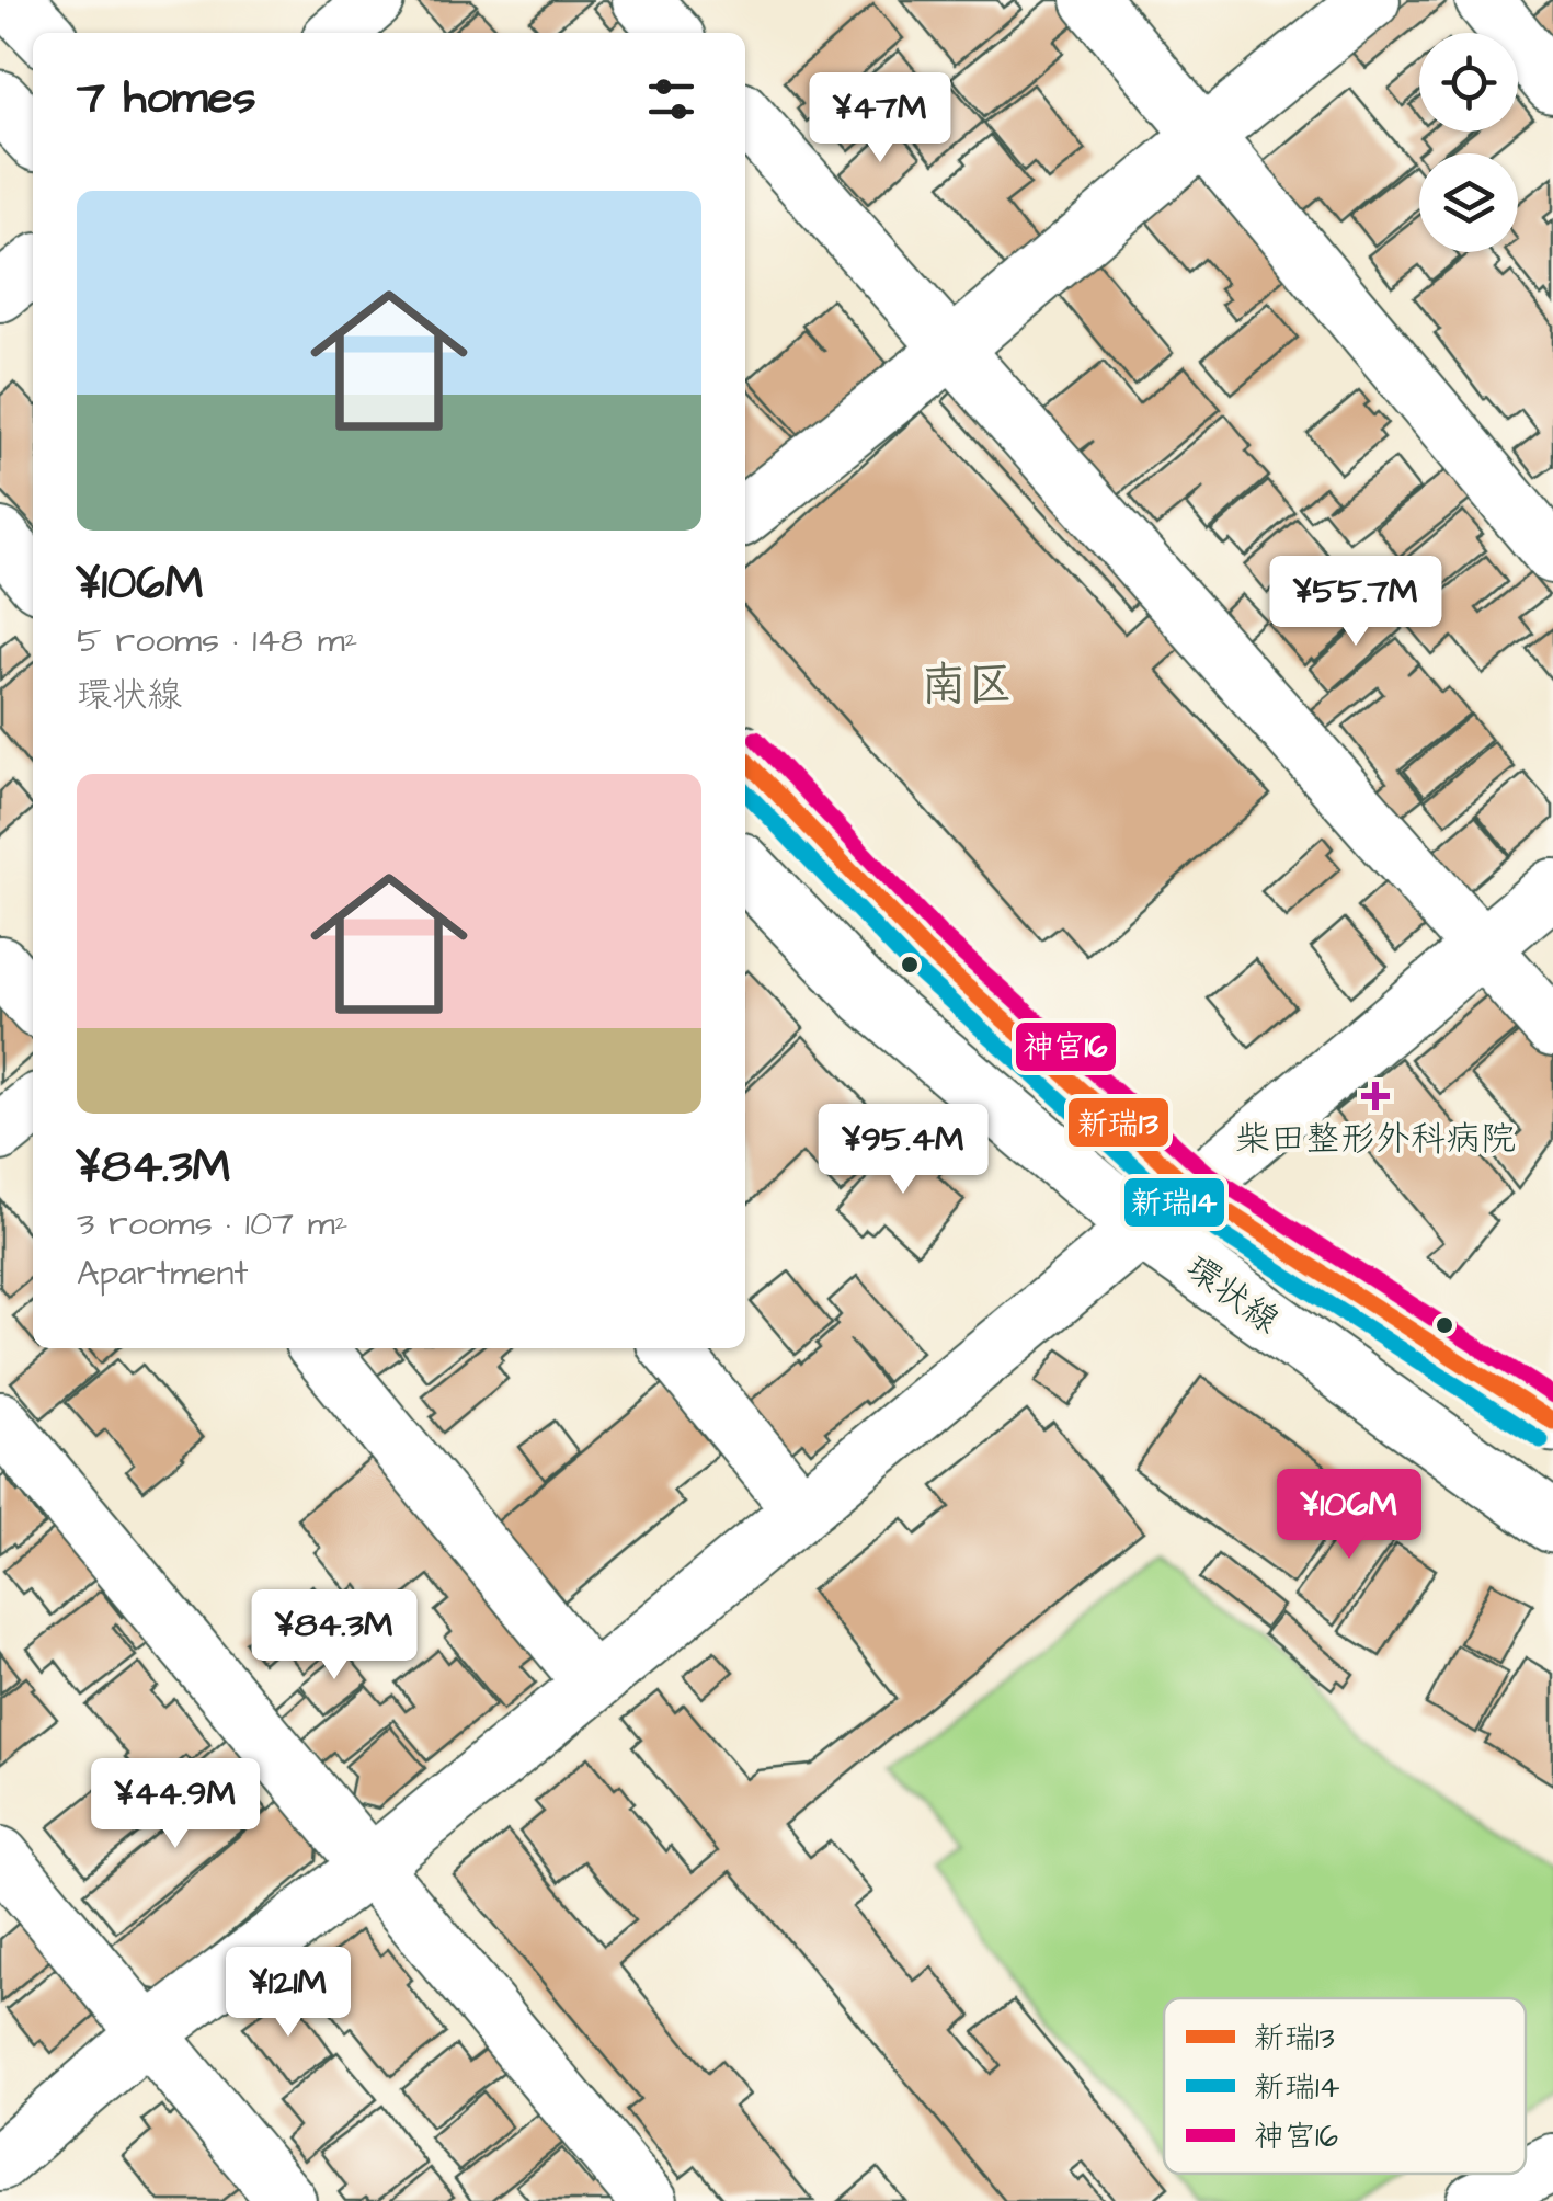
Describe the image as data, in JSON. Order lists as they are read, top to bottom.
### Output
{
  "streets": {
    "main road": ["環状線"]
  },
  "districts": ["南区"],
  "places": {
    "health": ["柴田整形外科病院"]
  },
  "lines": ["transit line 神宮16", "transit line 新瑞13", "transit line 新瑞14"],
  "legend": ["新瑞13", "新瑞14", "神宮16"],
  "page": {
    "heading": "7 homes",
    "price": [
      "¥47M",
      "¥55.7M",
      "¥95.4M",
      "¥106M",
      "¥84.3M",
      "¥44.9M",
      "¥121M"
    ],
    "list": [
      {
        "name": "¥106M",
        "note": "5 rooms · 148 m² · 環状線"
      },
      {
        "name": "¥84.3M",
        "note": "3 rooms · 107 m² · Apartment"
      }
    ]
  }
}
